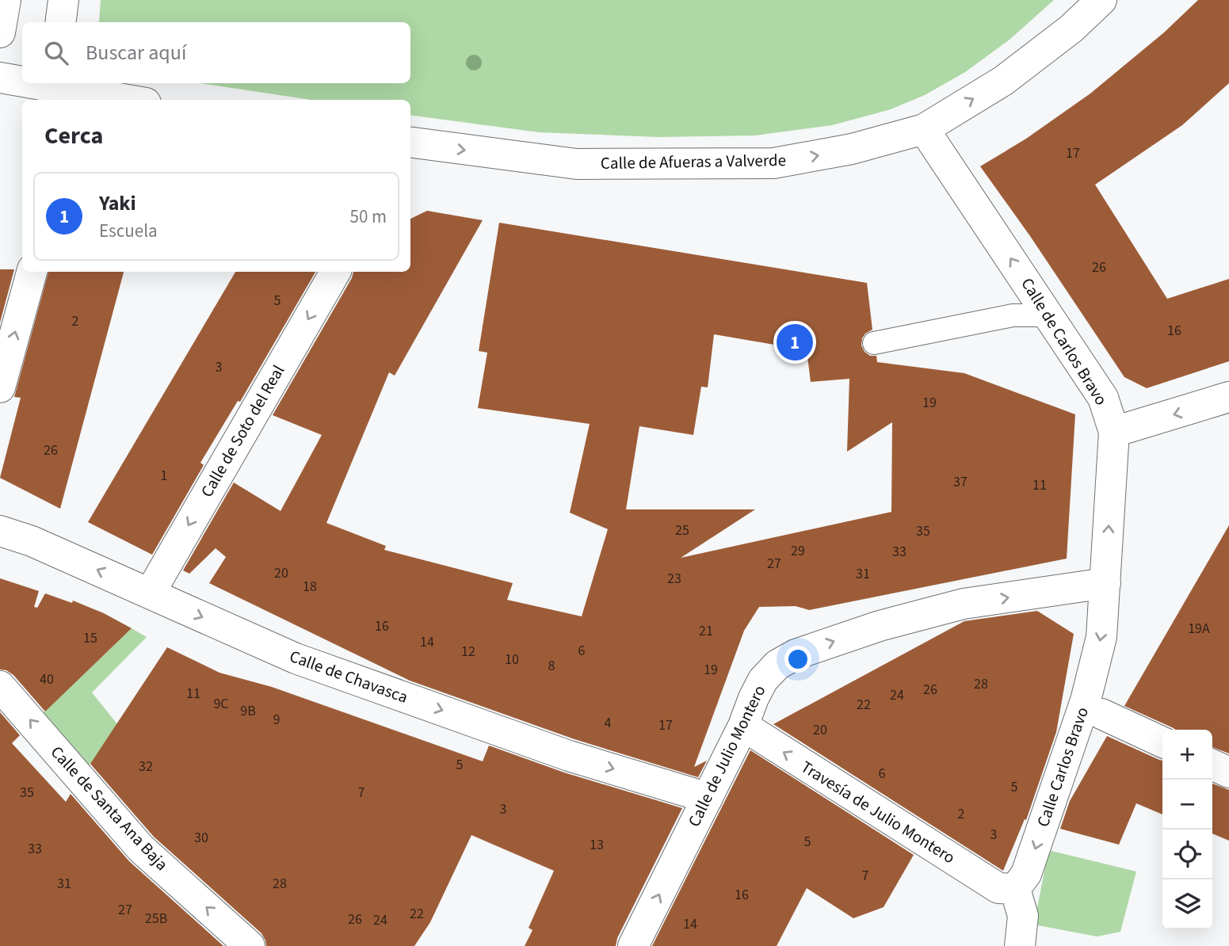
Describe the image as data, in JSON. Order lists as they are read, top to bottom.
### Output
{
  "streets": {
    "street": [
      "Calle de Afueras a Valverde",
      "Calle de Carlos Bravo",
      "Calle de Soto del Real",
      "Calle de Chavasca",
      "Calle de Julio Montero",
      "Calle Carlos Bravo",
      "Calle de Santa Ana Baja",
      "Travesía de Julio Montero"
    ]
  },
  "crossings": [
    ["Calle de Afueras a Valverde", "Calle de Carlos Bravo"],
    ["Calle de Carlos Bravo", "Calle de Julio Montero"],
    ["Calle de Carlos Bravo", "Calle Carlos Bravo"],
    ["Calle de Soto del Real", "Calle de Chavasca"],
    ["Calle de Chavasca", "Calle de Julio Montero"],
    ["Calle de Julio Montero", "Calle Carlos Bravo"],
    ["Calle de Julio Montero", "Travesía de Julio Montero"],
    ["Calle Carlos Bravo", "Travesía de Julio Montero"]
  ],
  "one_way": [
    "Calle de Afueras a Valverde",
    "Calle de Carlos Bravo",
    "Calle de Julio Montero",
    "Calle Carlos Bravo",
    "Calle de Santa Ana Baja",
    "Travesía de Julio Montero"
  ],
  "house_numbers": [
    "17",
    "26",
    "5",
    "2",
    "16",
    "3",
    "19",
    "26",
    "1",
    "37",
    "11",
    "25",
    "35",
    "29",
    "33",
    "27",
    "20",
    "31",
    "23",
    "18",
    "16",
    "19A",
    "21",
    "15",
    "14",
    "6",
    "12",
    "10",
    "8",
    "19",
    "40",
    "28",
    "26",
    "11",
    "24",
    "9C",
    "22",
    "9B",
    "9",
    "4",
    "17",
    "20",
    "5",
    "32",
    "6",
    "5",
    "35",
    "7",
    "3",
    "2",
    "3",
    "30",
    "5",
    "13",
    "33",
    "7",
    "31",
    "28",
    "16",
    "27",
    "22",
    "25B",
    "26",
    "24",
    "14"
  ],
  "page": {
    "search": "Buscar aquí",
    "heading": "Cerca",
    "list": [
      {
        "mark": "1",
        "name": "Yaki",
        "note": "Escuela",
        "value": "50 m"
      }
    ],
    "pins": "1",
    "map_buttons": ["+", "−"]
  }
}
